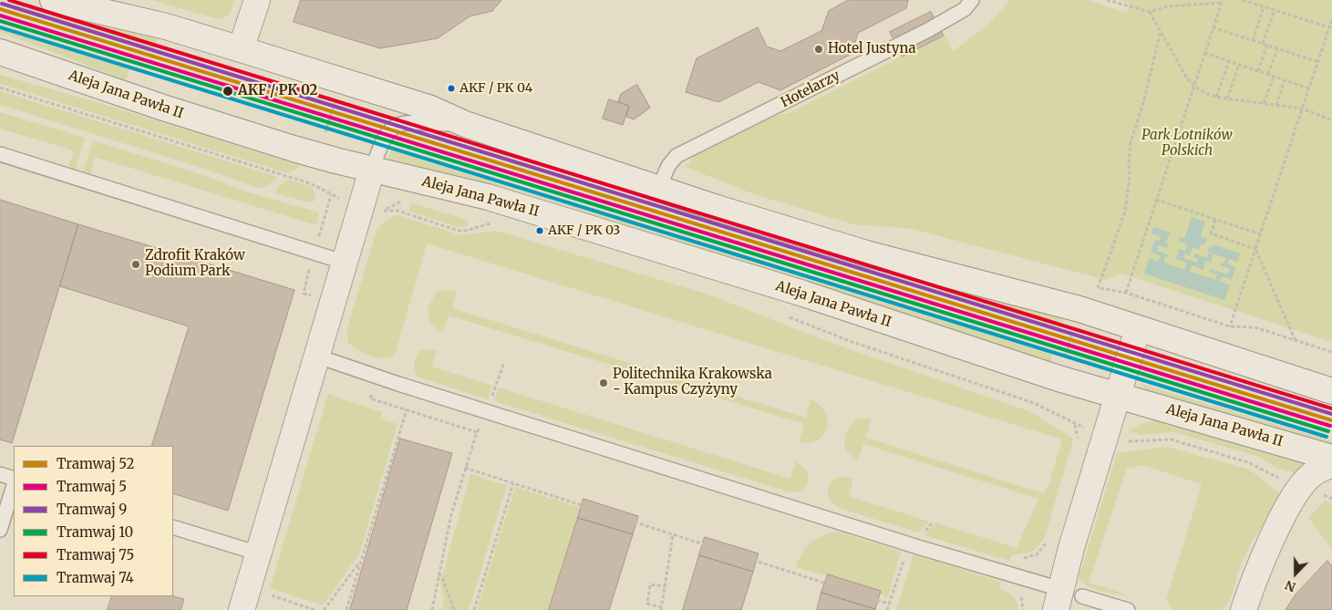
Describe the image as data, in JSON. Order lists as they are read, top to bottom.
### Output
{
  "streets": {
    "main road": ["Aleja Jana Pawła II"],
    "lane": ["Hotelarzy"]
  },
  "parks": ["Park Lotników Polskich"],
  "places": [
    "Hotel Justyna",
    "AKF / PK 04",
    "AKF / PK 02",
    "AKF / PK 03",
    "Zdrofit Kraków Podium Park",
    "Politechnika Krakowska - Kampus Czyżyny"
  ],
  "lines": [
    "tram line 75",
    "tram line 9",
    "tram line 52",
    "tram line 5",
    "tram line 10",
    "tram line 74"
  ],
  "legend": [
    "Tramwaj 52",
    "Tramwaj 5",
    "Tramwaj 9",
    "Tramwaj 10",
    "Tramwaj 75",
    "Tramwaj 74"
  ],
  "north": "bottom"
}
